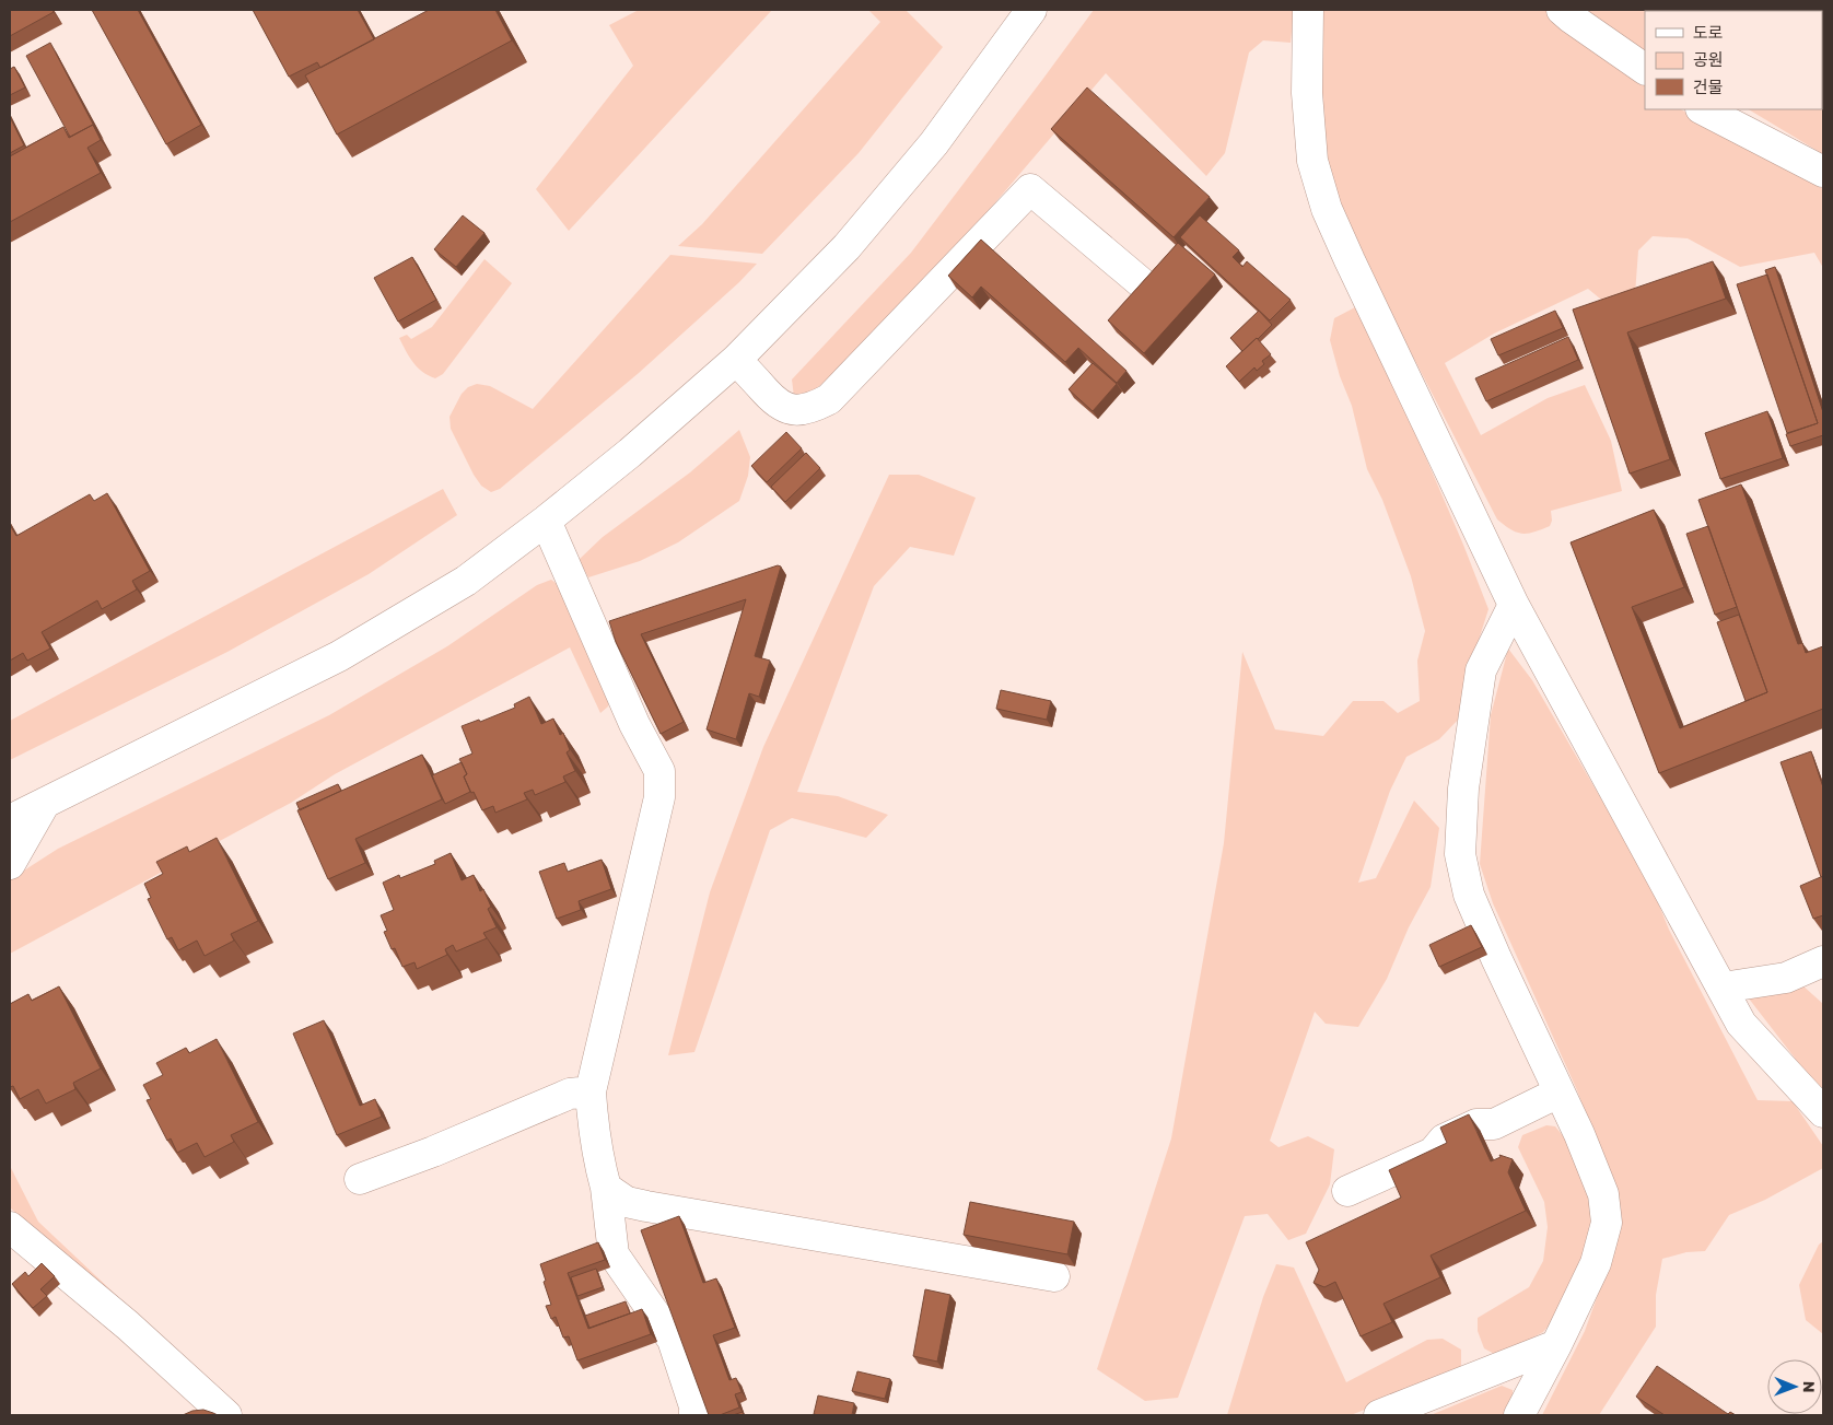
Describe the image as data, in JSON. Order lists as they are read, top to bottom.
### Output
{
  "legend": ["도로", "공원", "건물"],
  "north": "right"
}
